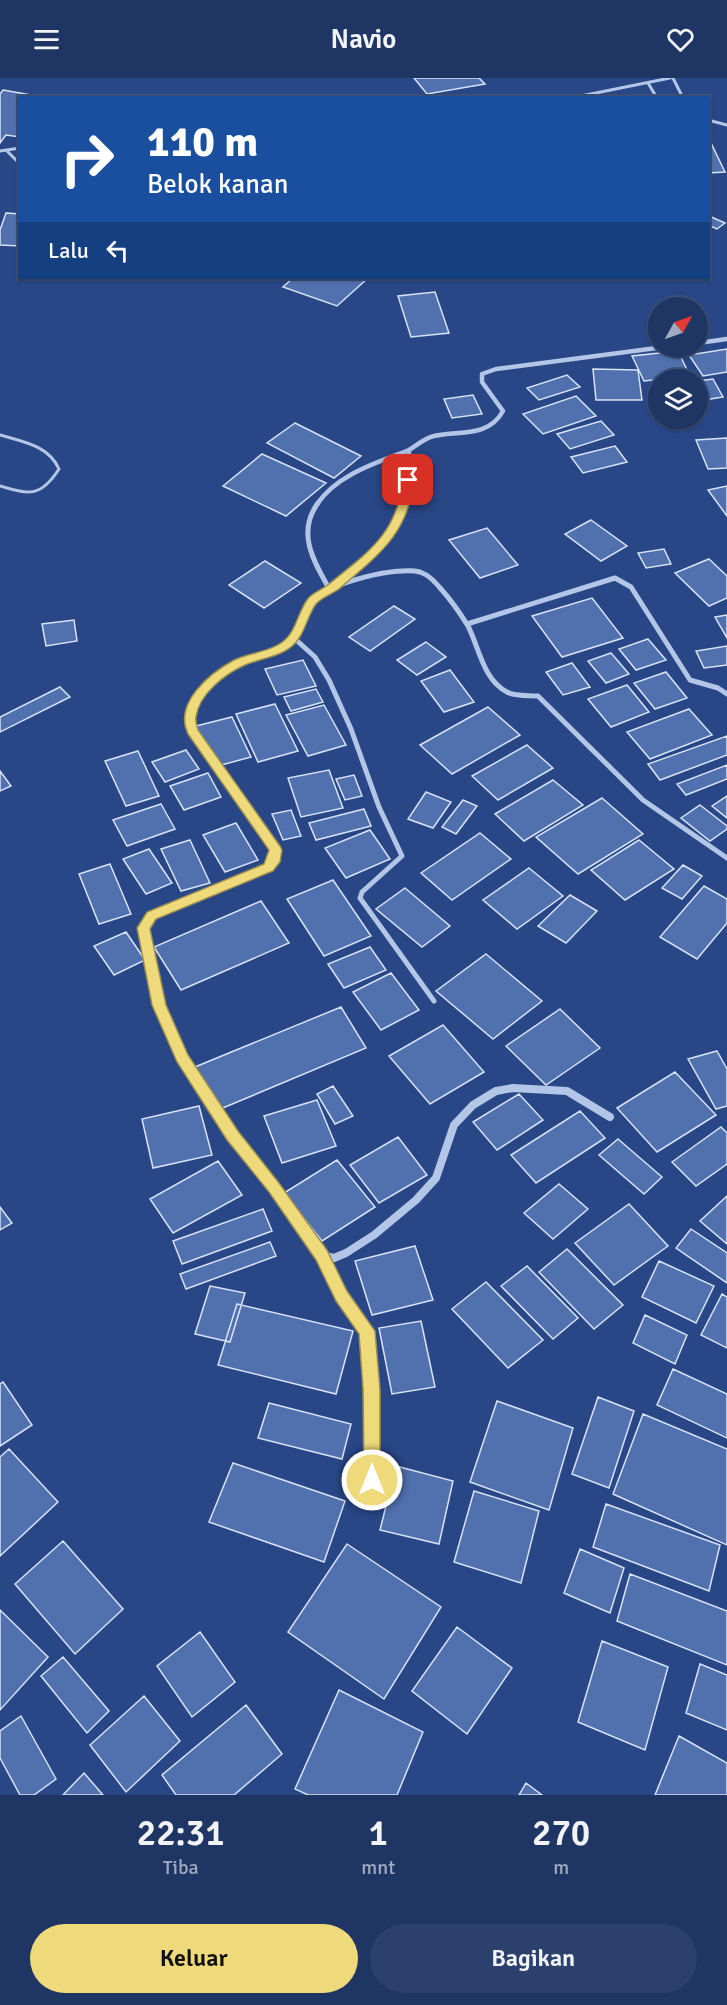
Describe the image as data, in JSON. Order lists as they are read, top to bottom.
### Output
{
  "north": "top right",
  "page": {
    "header": "Navio",
    "turn": ["110 m", "Belok kanan"],
    "then": "Lalu",
    "eta": [
      "22:31",
      "Tiba",
      "1",
      "mnt",
      "270",
      "m"
    ],
    "buttons": ["Keluar", "Bagikan"]
  }
}
